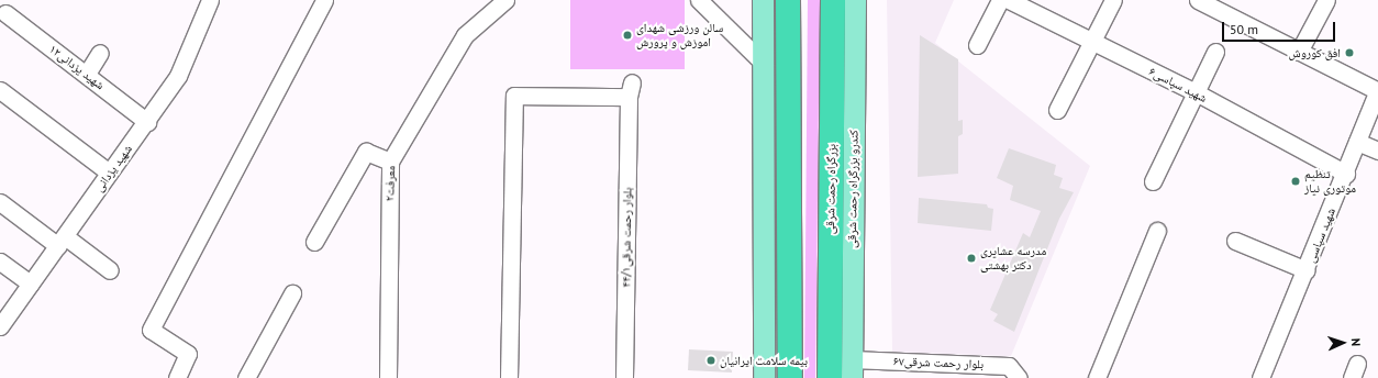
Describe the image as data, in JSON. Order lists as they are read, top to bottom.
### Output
{
  "streets": {
    "highway": ["بزرگراه رحمت شرقی"],
    "main road": ["کندرو بزرگراه رحمت شرقی"],
    "street": [
      "شهید یزدانی۱۲",
      "شهید سپاسی۶",
      "شهید یزدانی",
      "معرفت۲",
      "شهید سپاسی",
      "بلوار رحمت شرقی۴۴/۱",
      "بلوار رحمت شرقی۶۷"
    ]
  },
  "crossings": [
    ["شهید یزدانی۱۲", "شهید یزدانی"],
    ["شهید سپاسی۶", "شهید سپاسی"],
    ["کندرو بزرگراه رحمت شرقی", "بلوار رحمت شرقی۶۷"]
  ],
  "places": [
    "سالن ورزشی شهدای اموزش و پرورش",
    "افق کوروش",
    "تنظیم موتوری نیاز",
    "مدرسه عشایری دکتر بهشتی",
    "بیمه سلامت ایرانیان"
  ],
  "scale_bar": "50 m",
  "north": "right"
}
